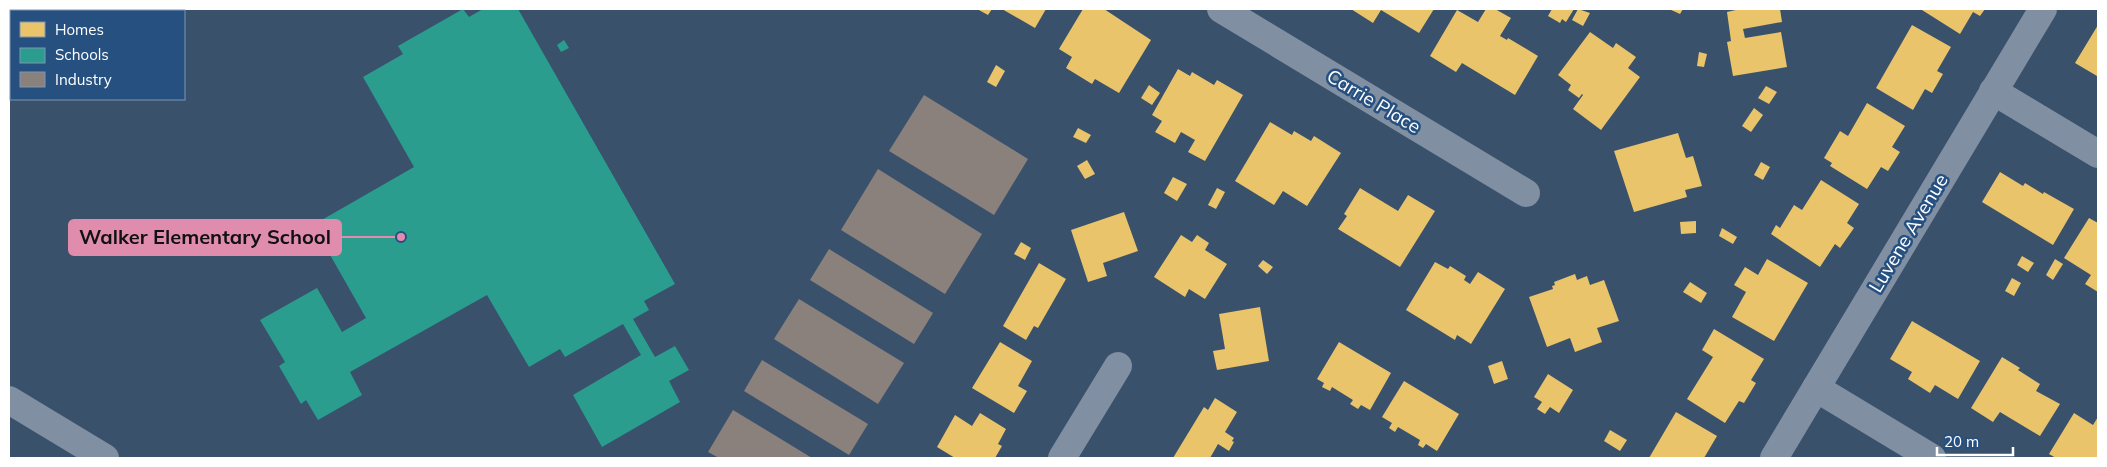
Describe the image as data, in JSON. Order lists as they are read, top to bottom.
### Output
{
  "streets": {
    "street": ["Carrie Place", "Luvene Avenue"]
  },
  "places": ["Walker Elementary School"],
  "legend": ["Homes", "Schools", "Industry"],
  "scale_bar": "20 m"
}
